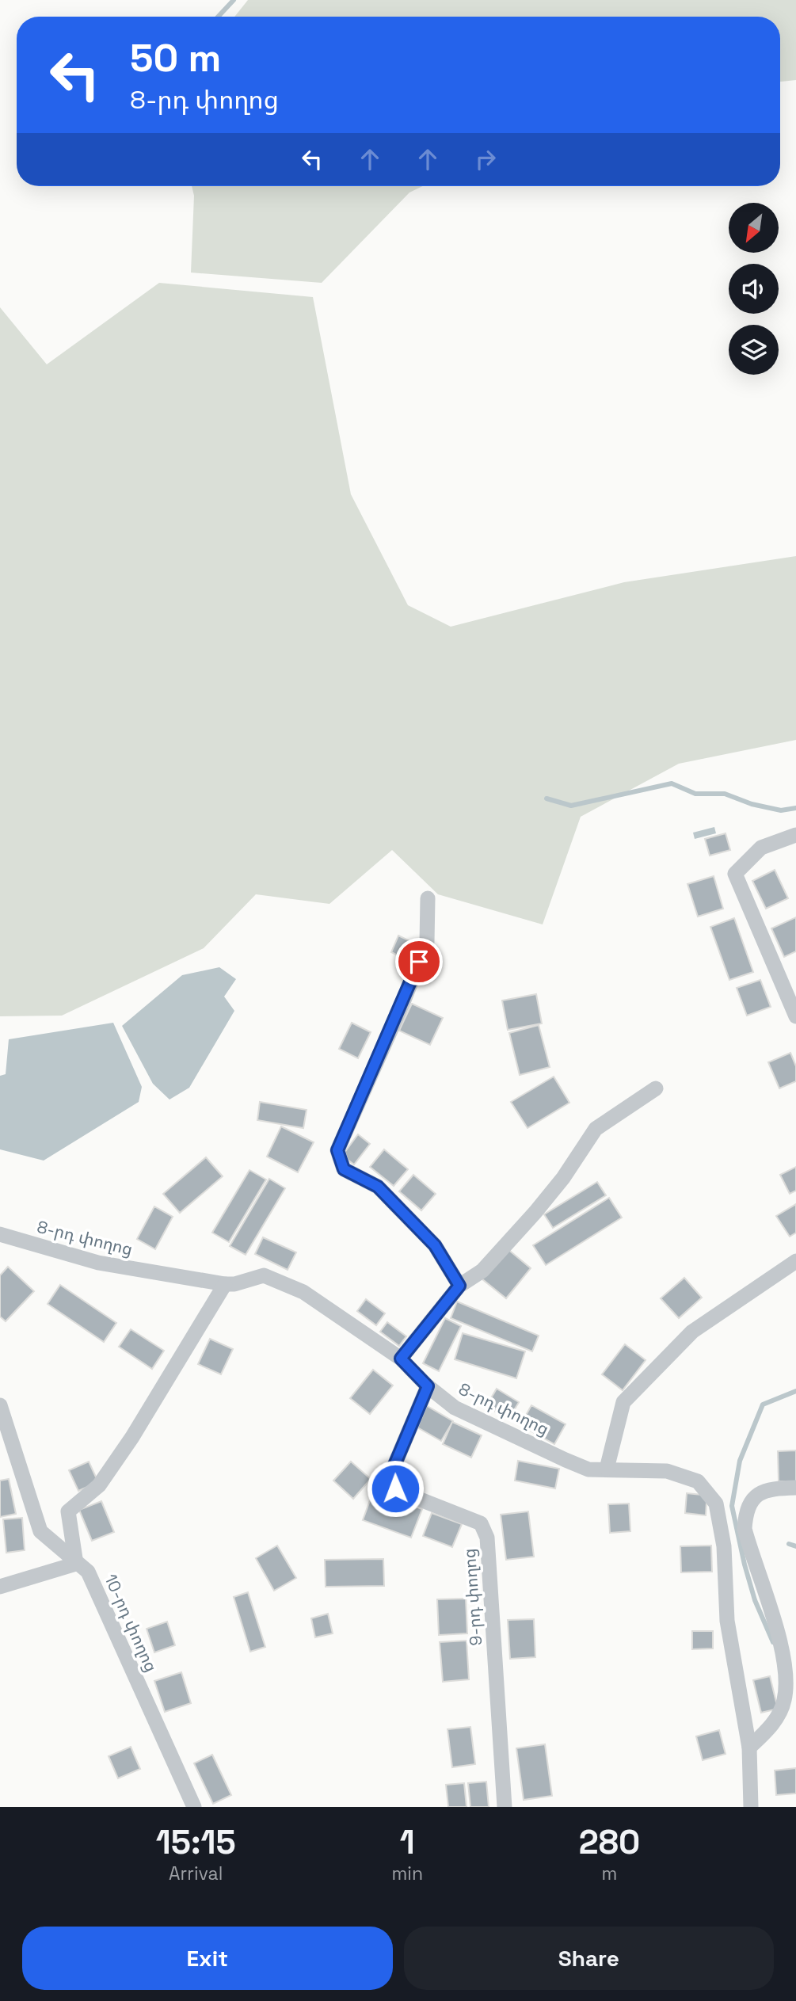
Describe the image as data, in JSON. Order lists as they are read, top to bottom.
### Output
{
  "streets": {
    "street": ["8-րդ փողոց", "9-րդ փողոց", "10-րդ փողոց"]
  },
  "crossings": [
    ["8-րդ փողոց", "9-րդ փողոց"]
  ],
  "north": "bottom left",
  "page": {
    "turn": ["50 m", "8-րդ փողոց"],
    "eta": [
      "15:15",
      "Arrival",
      "1",
      "min",
      "280",
      "m"
    ],
    "buttons": ["Exit", "Share"]
  }
}
